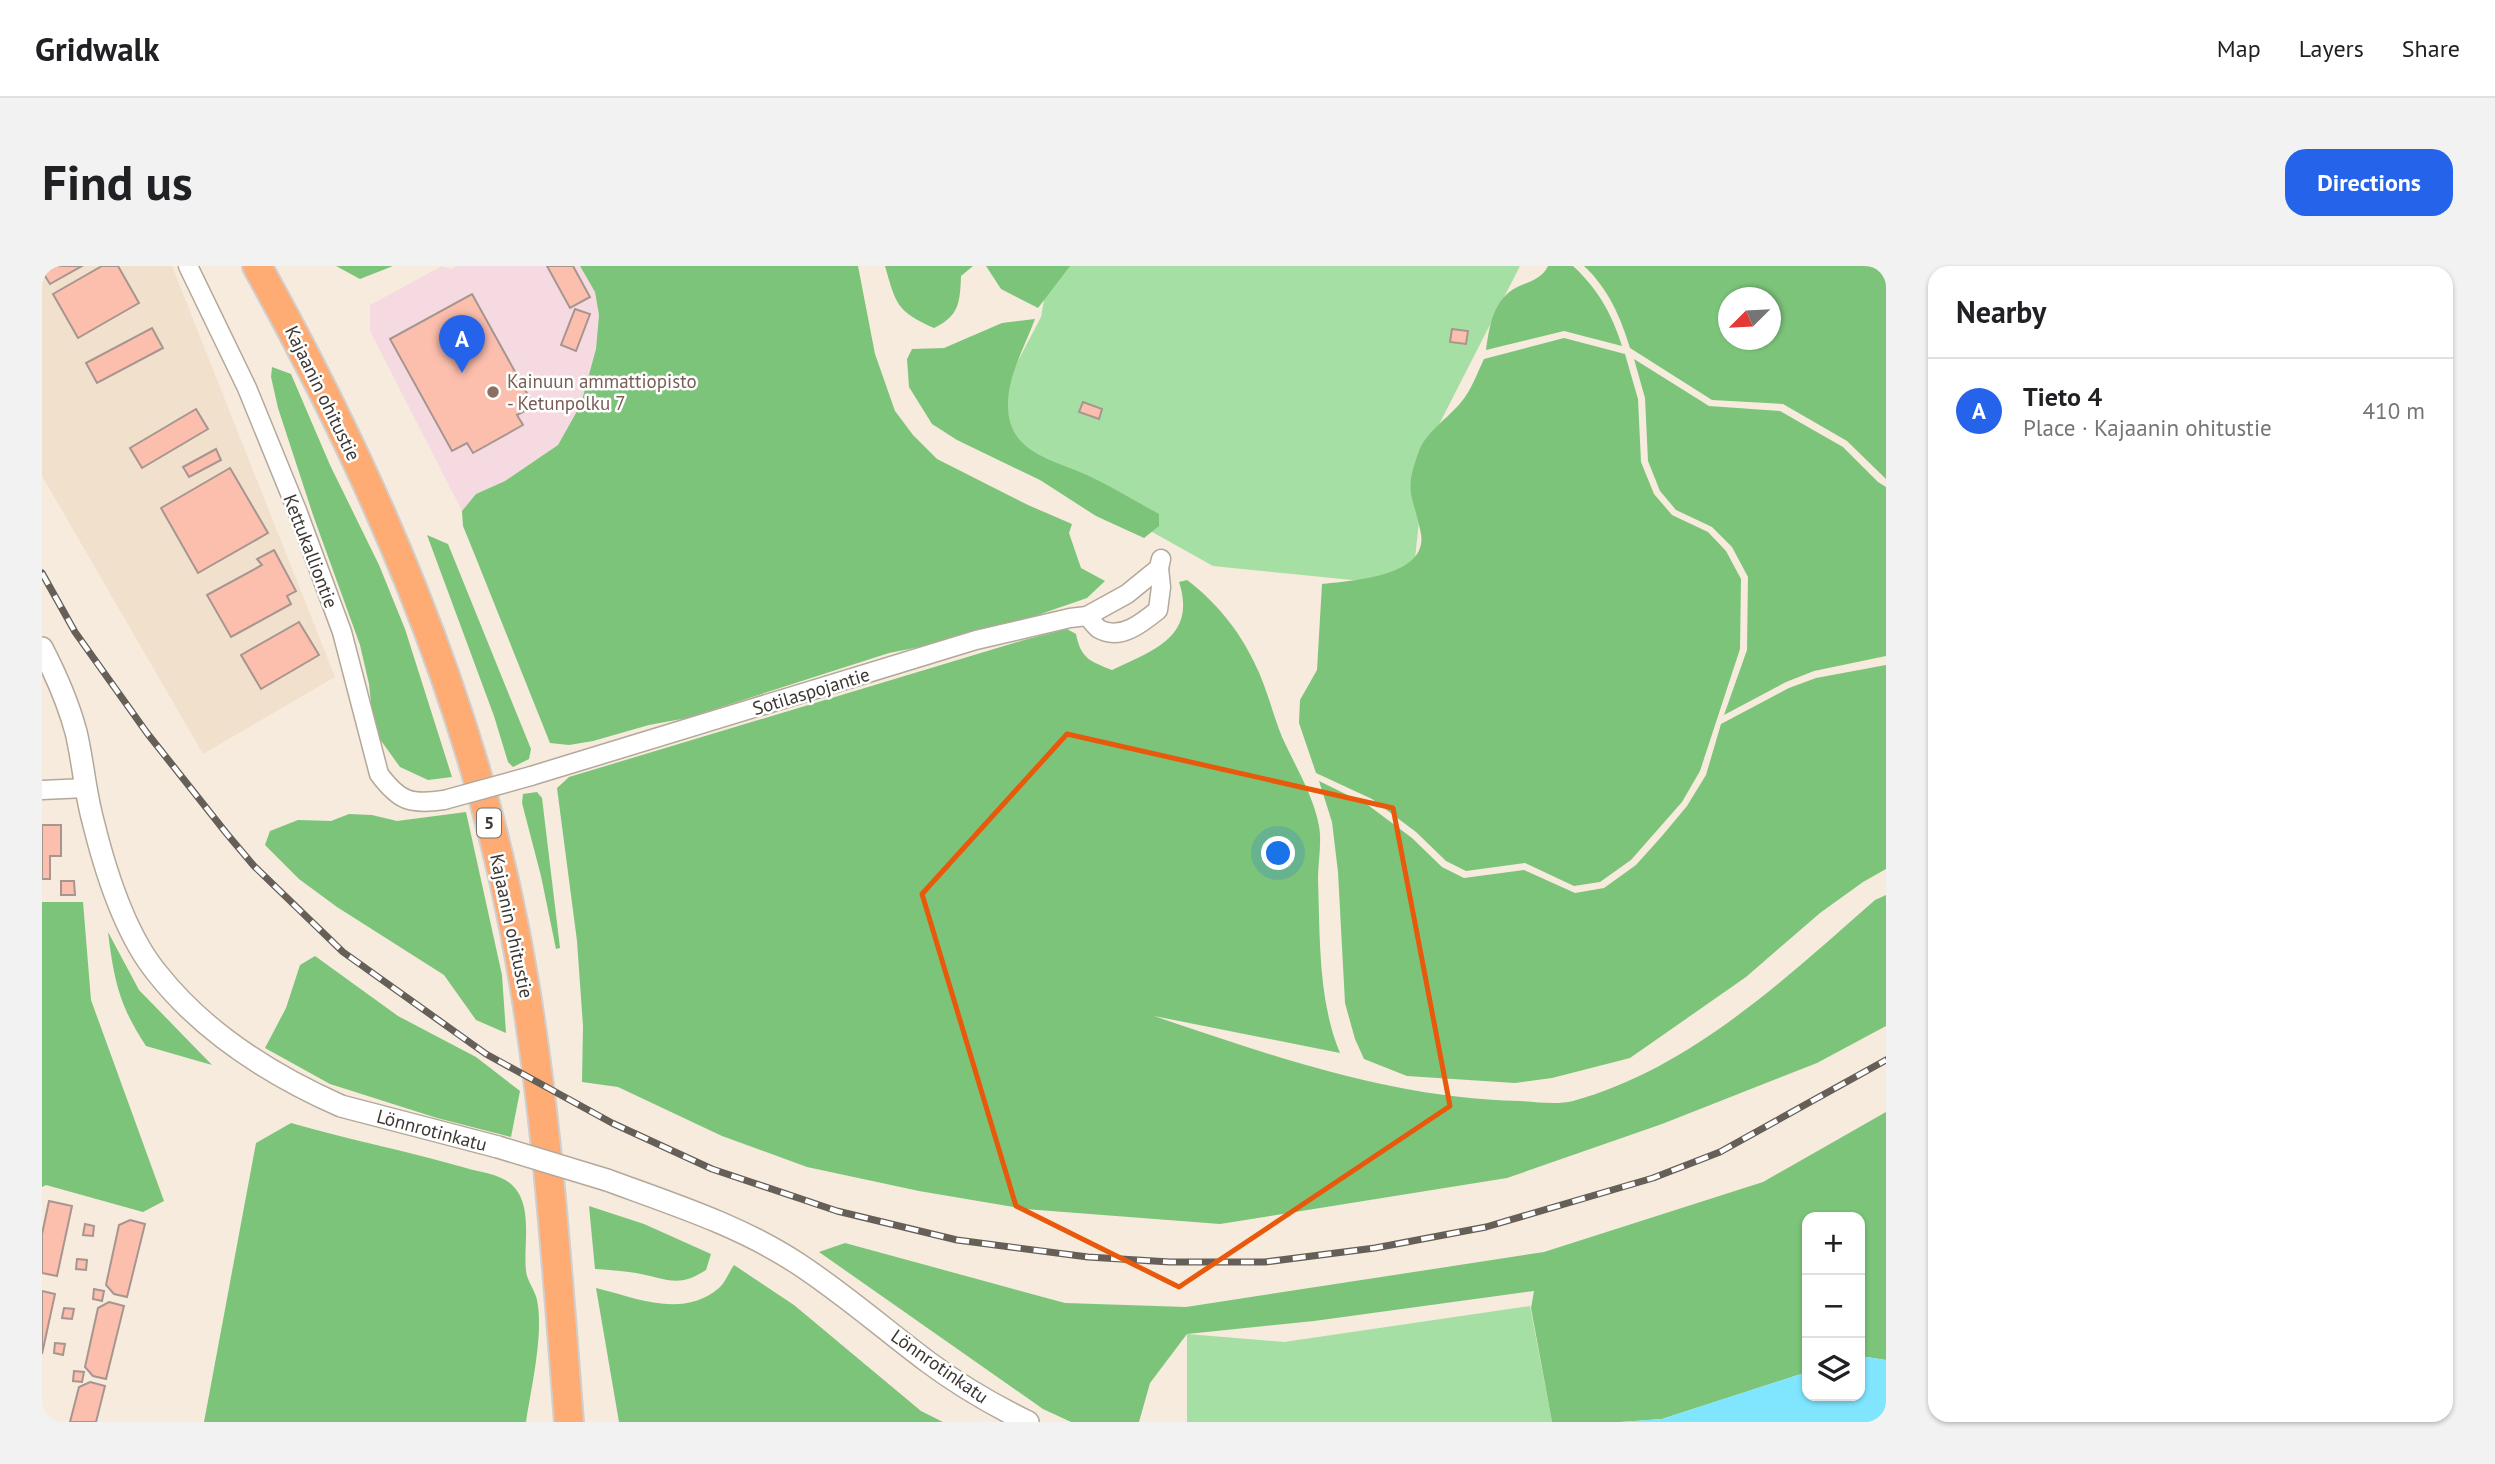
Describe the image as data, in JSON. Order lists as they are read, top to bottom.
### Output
{
  "streets": {
    "highway": ["Kajaanin ohitustie", "5"],
    "street": ["Kettukalliontie", "Sotilaspojantie", "Lönnrotinkatu"]
  },
  "crossings": [
    ["Kettukalliontie", "Sotilaspojantie"]
  ],
  "places": ["Kainuun ammattiopisto - Ketunpolku 7"],
  "north": "bottom left",
  "page": {
    "header": "Gridwalk",
    "nav": ["Map", "Layers", "Share"],
    "buttons": "Directions",
    "title": "Find us",
    "heading": "Nearby",
    "pins": "A",
    "list": [
      {
        "mark": "A",
        "name": "Tieto 4",
        "note": "Place · Kajaanin ohitustie",
        "value": "410 m"
      }
    ],
    "map_buttons": ["+", "−"]
  }
}
